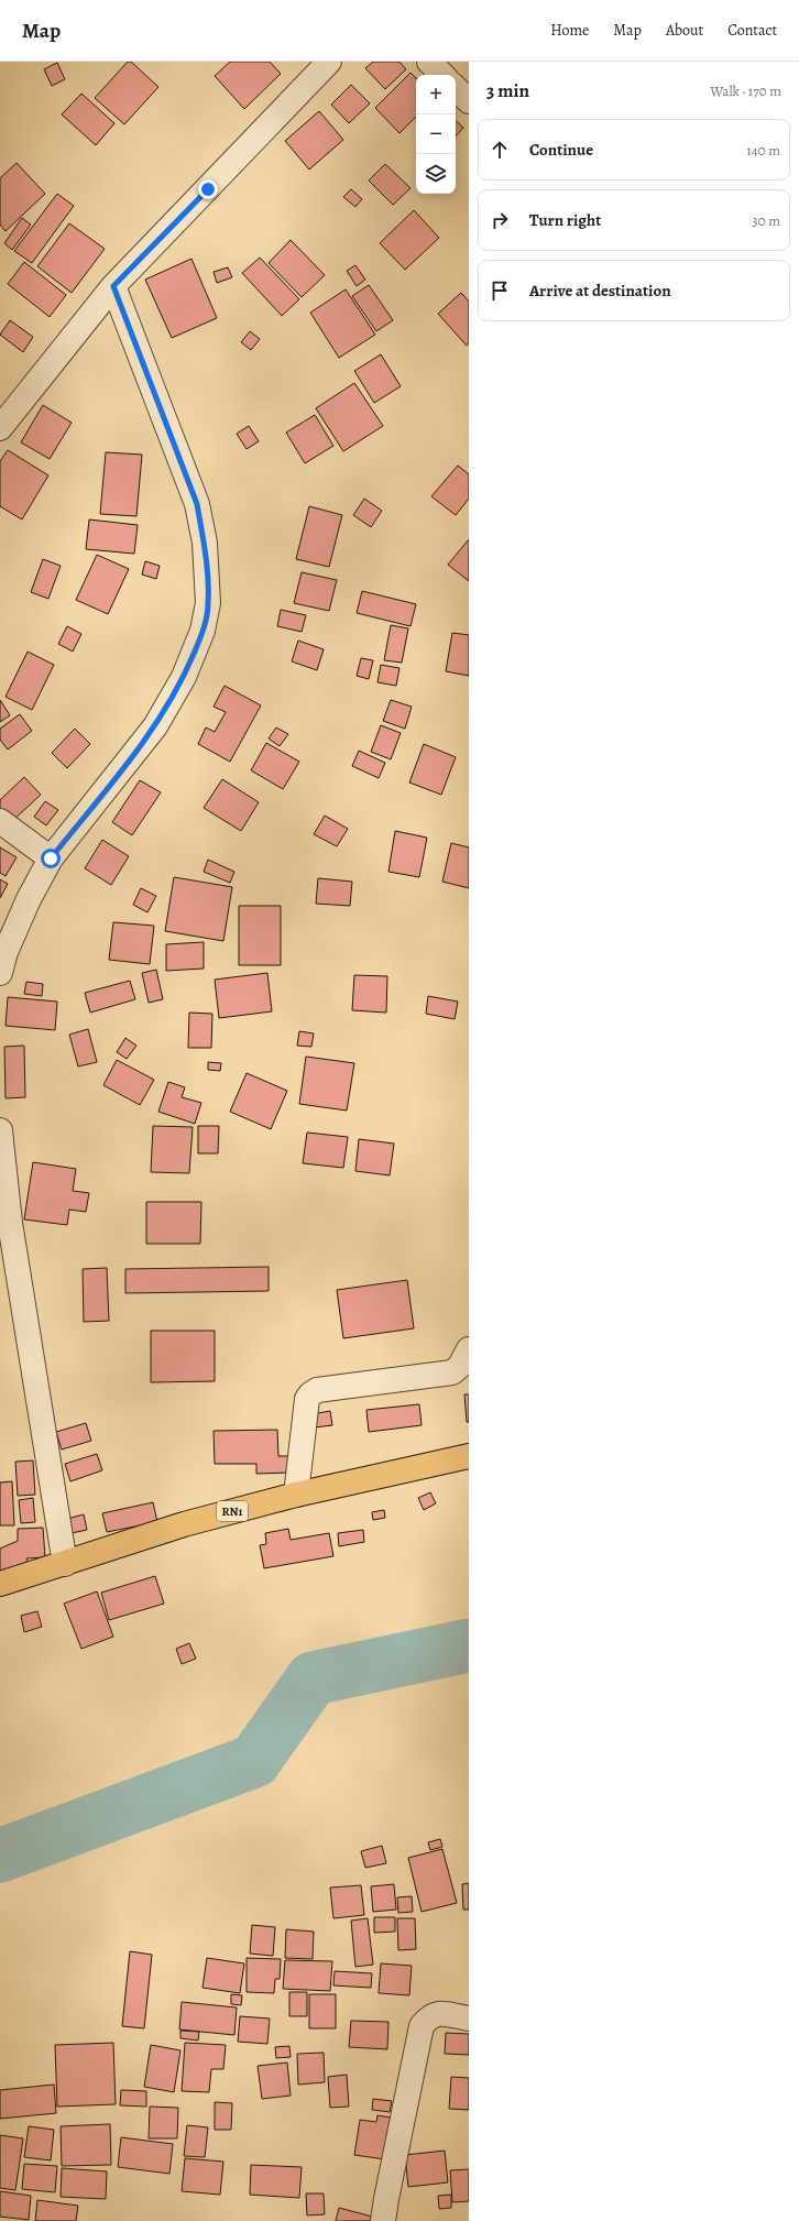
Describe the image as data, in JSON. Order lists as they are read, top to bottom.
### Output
{
  "streets": {
    "highway": ["RN1"]
  },
  "page": {
    "header": "Map",
    "nav": [
      "Home",
      "Map",
      "About",
      "Contact"
    ],
    "heading": ["3 min", "Walk · 170 m"],
    "map_buttons": ["+", "−"],
    "list": [
      ["Continue", "140 m"],
      ["Turn right", "30 m"],
      "Arrive at destination"
    ]
  }
}
